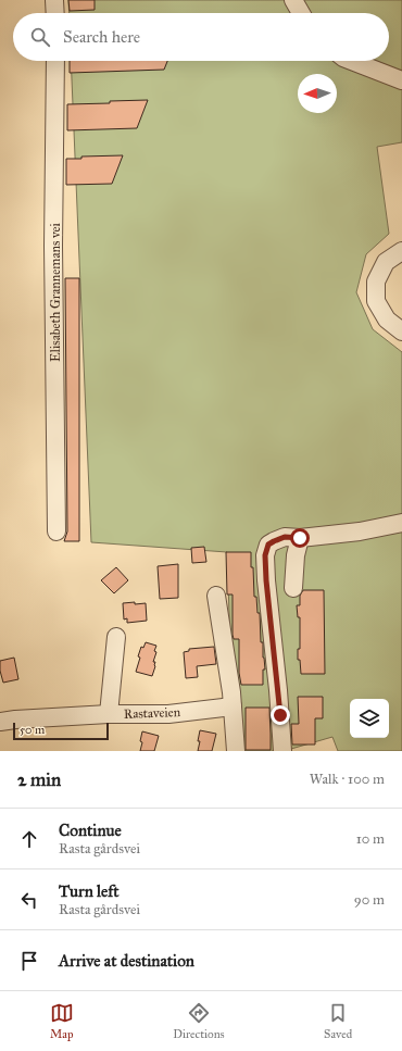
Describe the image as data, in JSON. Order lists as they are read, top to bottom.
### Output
{
  "streets": {
    "street": ["Elisabeth Grannemans vei", "Rastaveien"]
  },
  "scale_bar": "50 m",
  "north": "left",
  "page": {
    "search": "Search here",
    "scale": "50 m",
    "heading": ["2 min", "Walk · 100 m"],
    "list": [
      ["Continue", "Rasta gårdsvei", "10 m"],
      ["Turn left", "Rasta gårdsvei", "90 m"],
      "Arrive at destination"
    ],
    "nav": ["Map", "Directions", "Saved"]
  }
}
